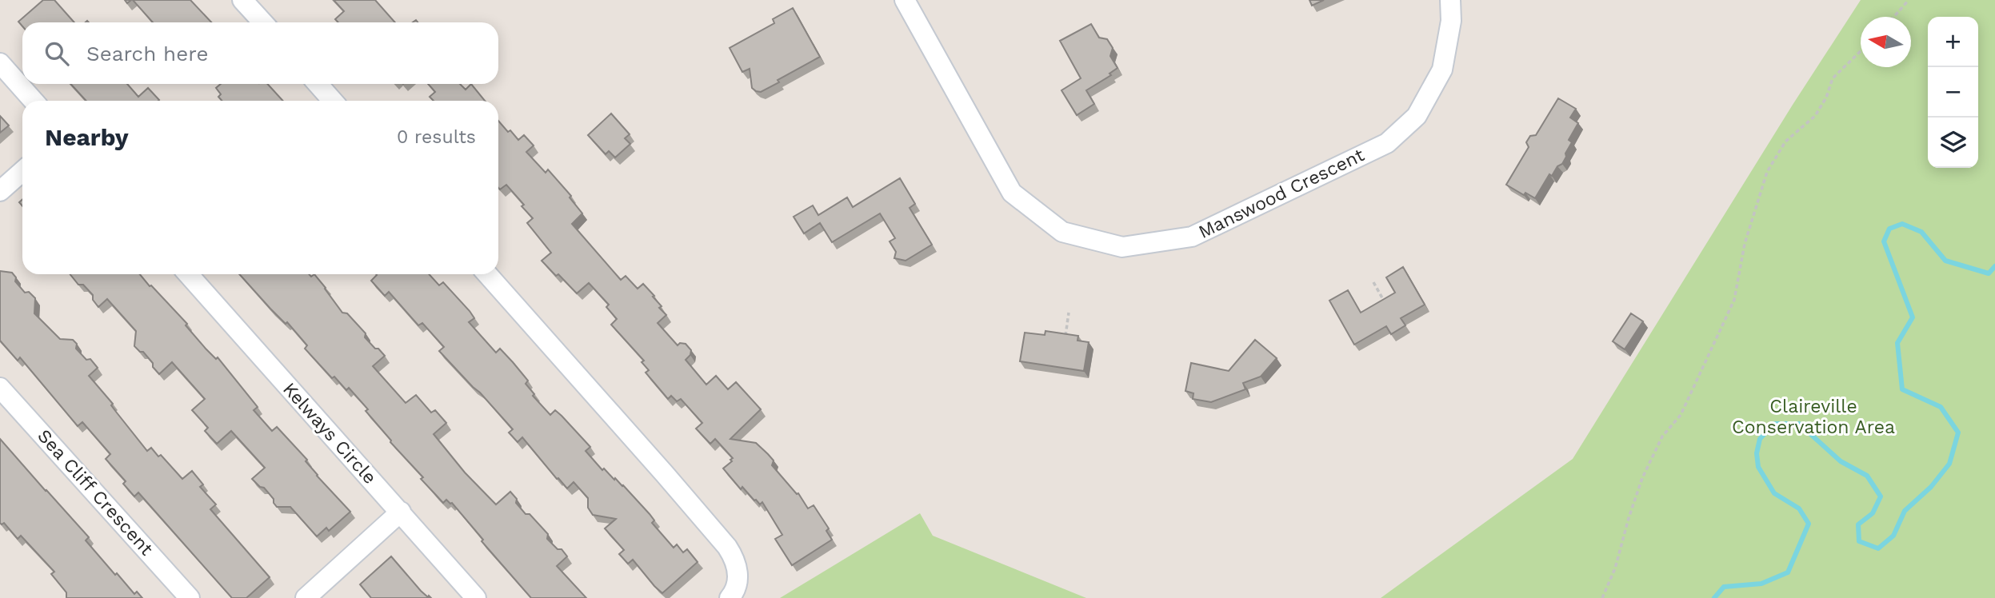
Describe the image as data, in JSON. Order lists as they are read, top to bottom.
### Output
{
  "streets": {
    "street": ["Manswood Crescent", "Kelways Circle", "Sea Cliff Crescent"]
  },
  "parks": ["Claireville Conservation Area"],
  "north": "left",
  "page": {
    "map_buttons": ["+", "−"],
    "search": "Search here",
    "heading": ["Nearby", "0 results"]
  }
}
